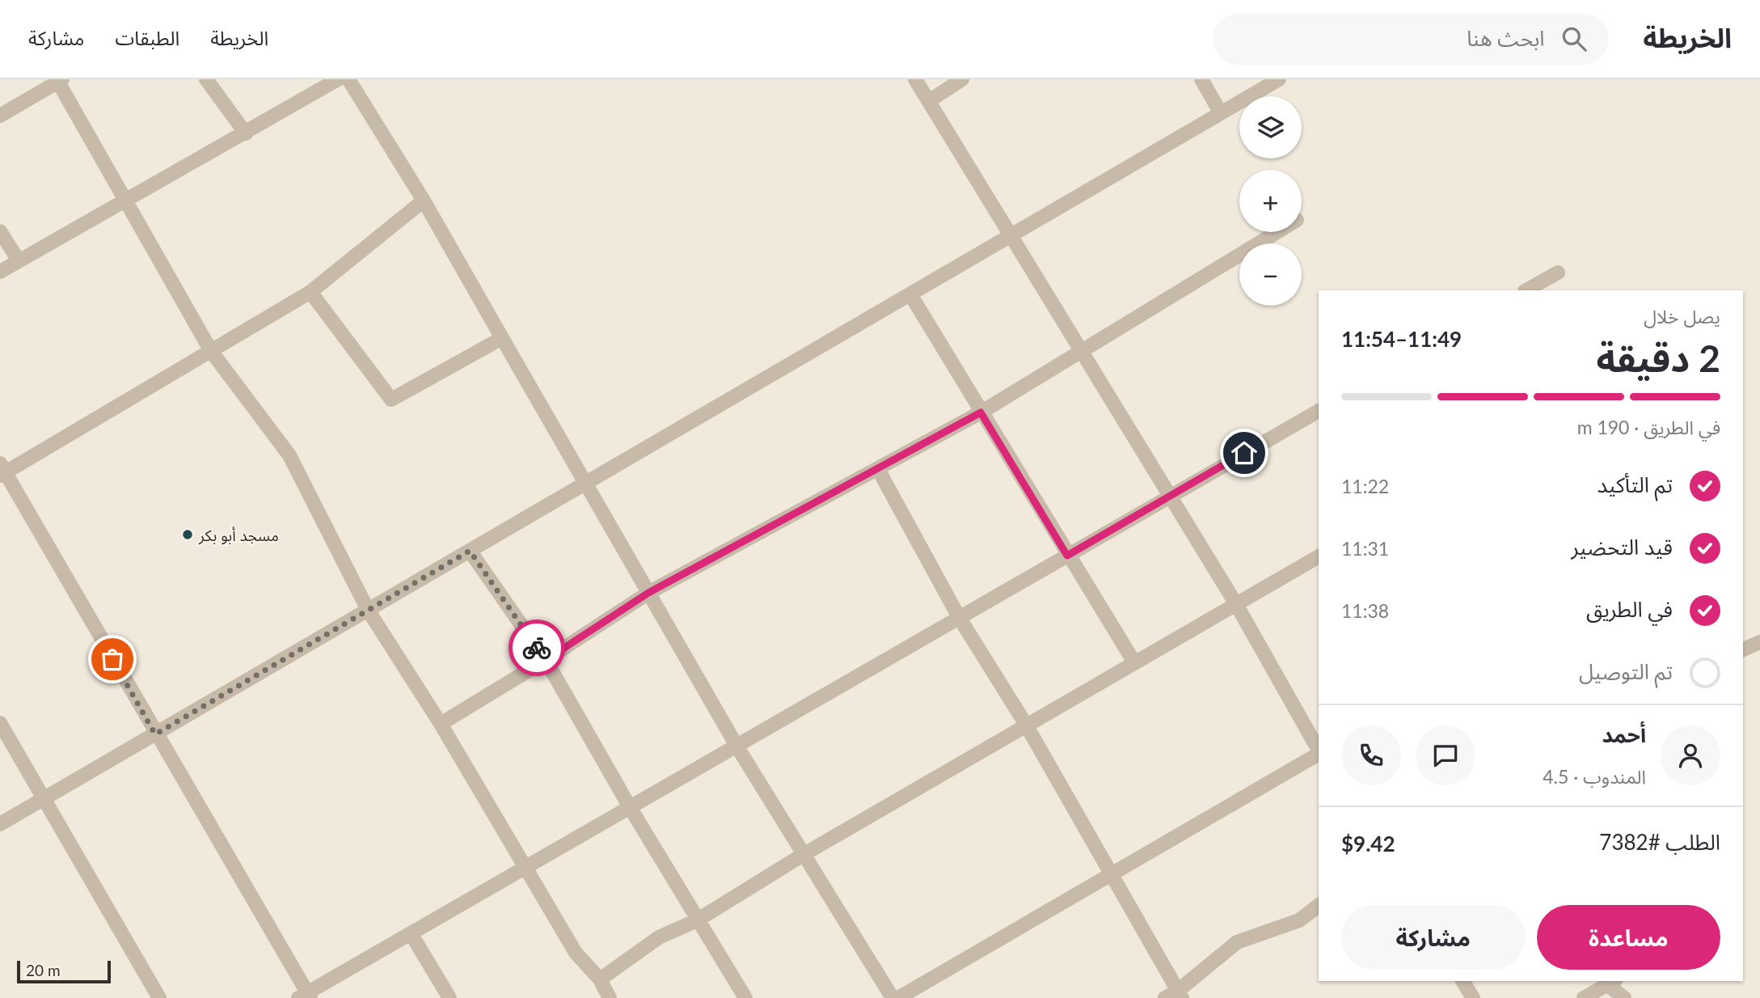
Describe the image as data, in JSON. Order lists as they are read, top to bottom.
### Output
{
  "places": ["مسجد أبو بكر"],
  "scale_bar": "20 m",
  "page": {
    "header": "الخريطة",
    "search": "ابحث هنا",
    "nav": ["الخريطة", "الطبقات", "مشاركة"],
    "map_buttons": ["+", "−"],
    "heading": ["2 دقيقة", "يصل خلال", "11:49–11:54"],
    "panel": [
      "أحمد",
      "المندوب · 4.5",
      "الطلب #7382",
      "$9.42"
    ],
    "bar": "في الطريق · 190 m",
    "list": [
      ["تم التأكيد", "11:22"],
      ["قيد التحضير", "11:31"],
      ["في الطريق", "11:38"],
      "تم التوصيل"
    ],
    "buttons": ["مساعدة", "مشاركة"],
    "scale": "20 m"
  }
}
